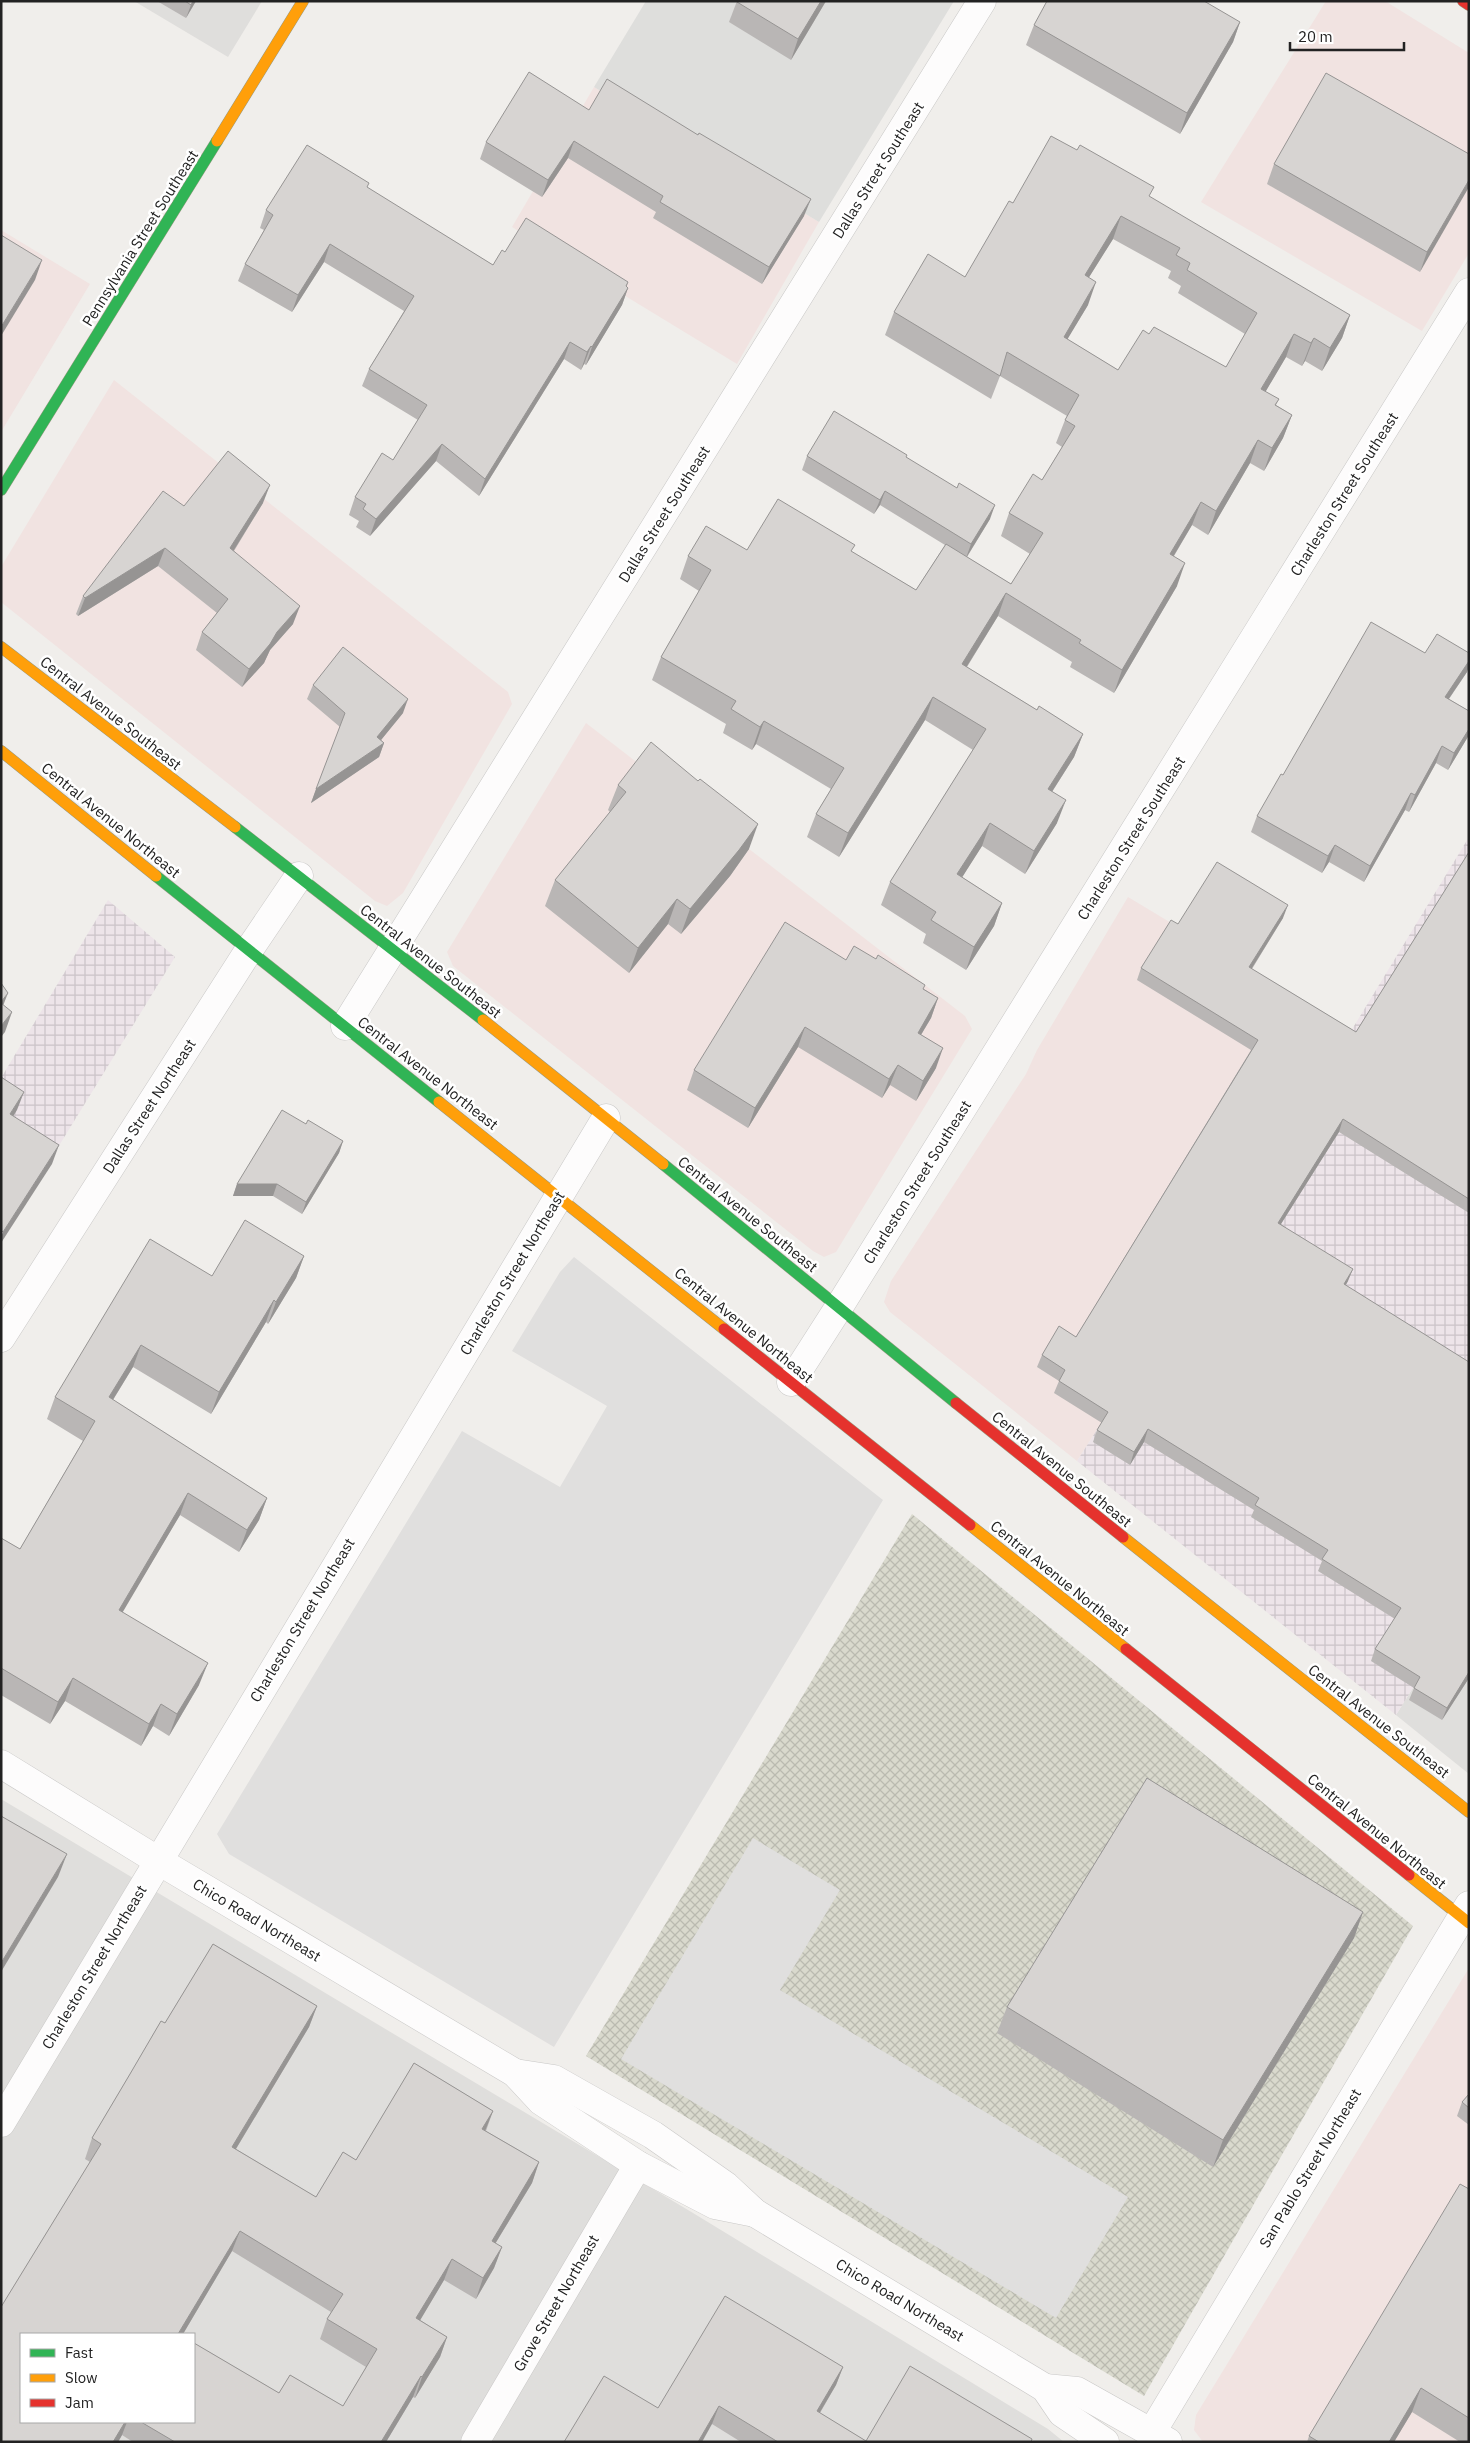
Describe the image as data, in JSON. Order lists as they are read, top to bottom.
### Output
{
  "streets": {
    "main road": ["Pennsylvania Street Southeast", "Central Avenue Southeast", "Central Avenue Northeast"],
    "street": [
      "Dallas Street Southeast",
      "Charleston Street Southeast",
      "Dallas Street Northeast",
      "Charleston Street Northeast",
      "Chico Road Northeast",
      "San Pablo Street Northeast",
      "Grove Street Northeast"
    ]
  },
  "crossings": [
    ["Dallas Street Southeast", "Central Avenue Southeast"],
    ["Dallas Street Southeast", "Central Avenue Northeast"],
    ["Charleston Street Southeast", "Central Avenue Southeast"],
    ["Charleston Street Southeast", "Central Avenue Northeast"],
    ["Central Avenue Southeast", "Dallas Street Northeast"],
    ["Central Avenue Southeast", "Charleston Street Northeast"],
    ["Central Avenue Northeast", "Dallas Street Northeast"],
    ["Central Avenue Northeast", "Charleston Street Northeast"],
    ["Central Avenue Northeast", "San Pablo Street Northeast"],
    ["Charleston Street Northeast", "Chico Road Northeast"],
    ["Chico Road Northeast", "San Pablo Street Northeast"],
    ["Chico Road Northeast", "Grove Street Northeast"]
  ],
  "legend": ["Fast", "Slow", "Jam"],
  "scale_bar": "20 m"
}
